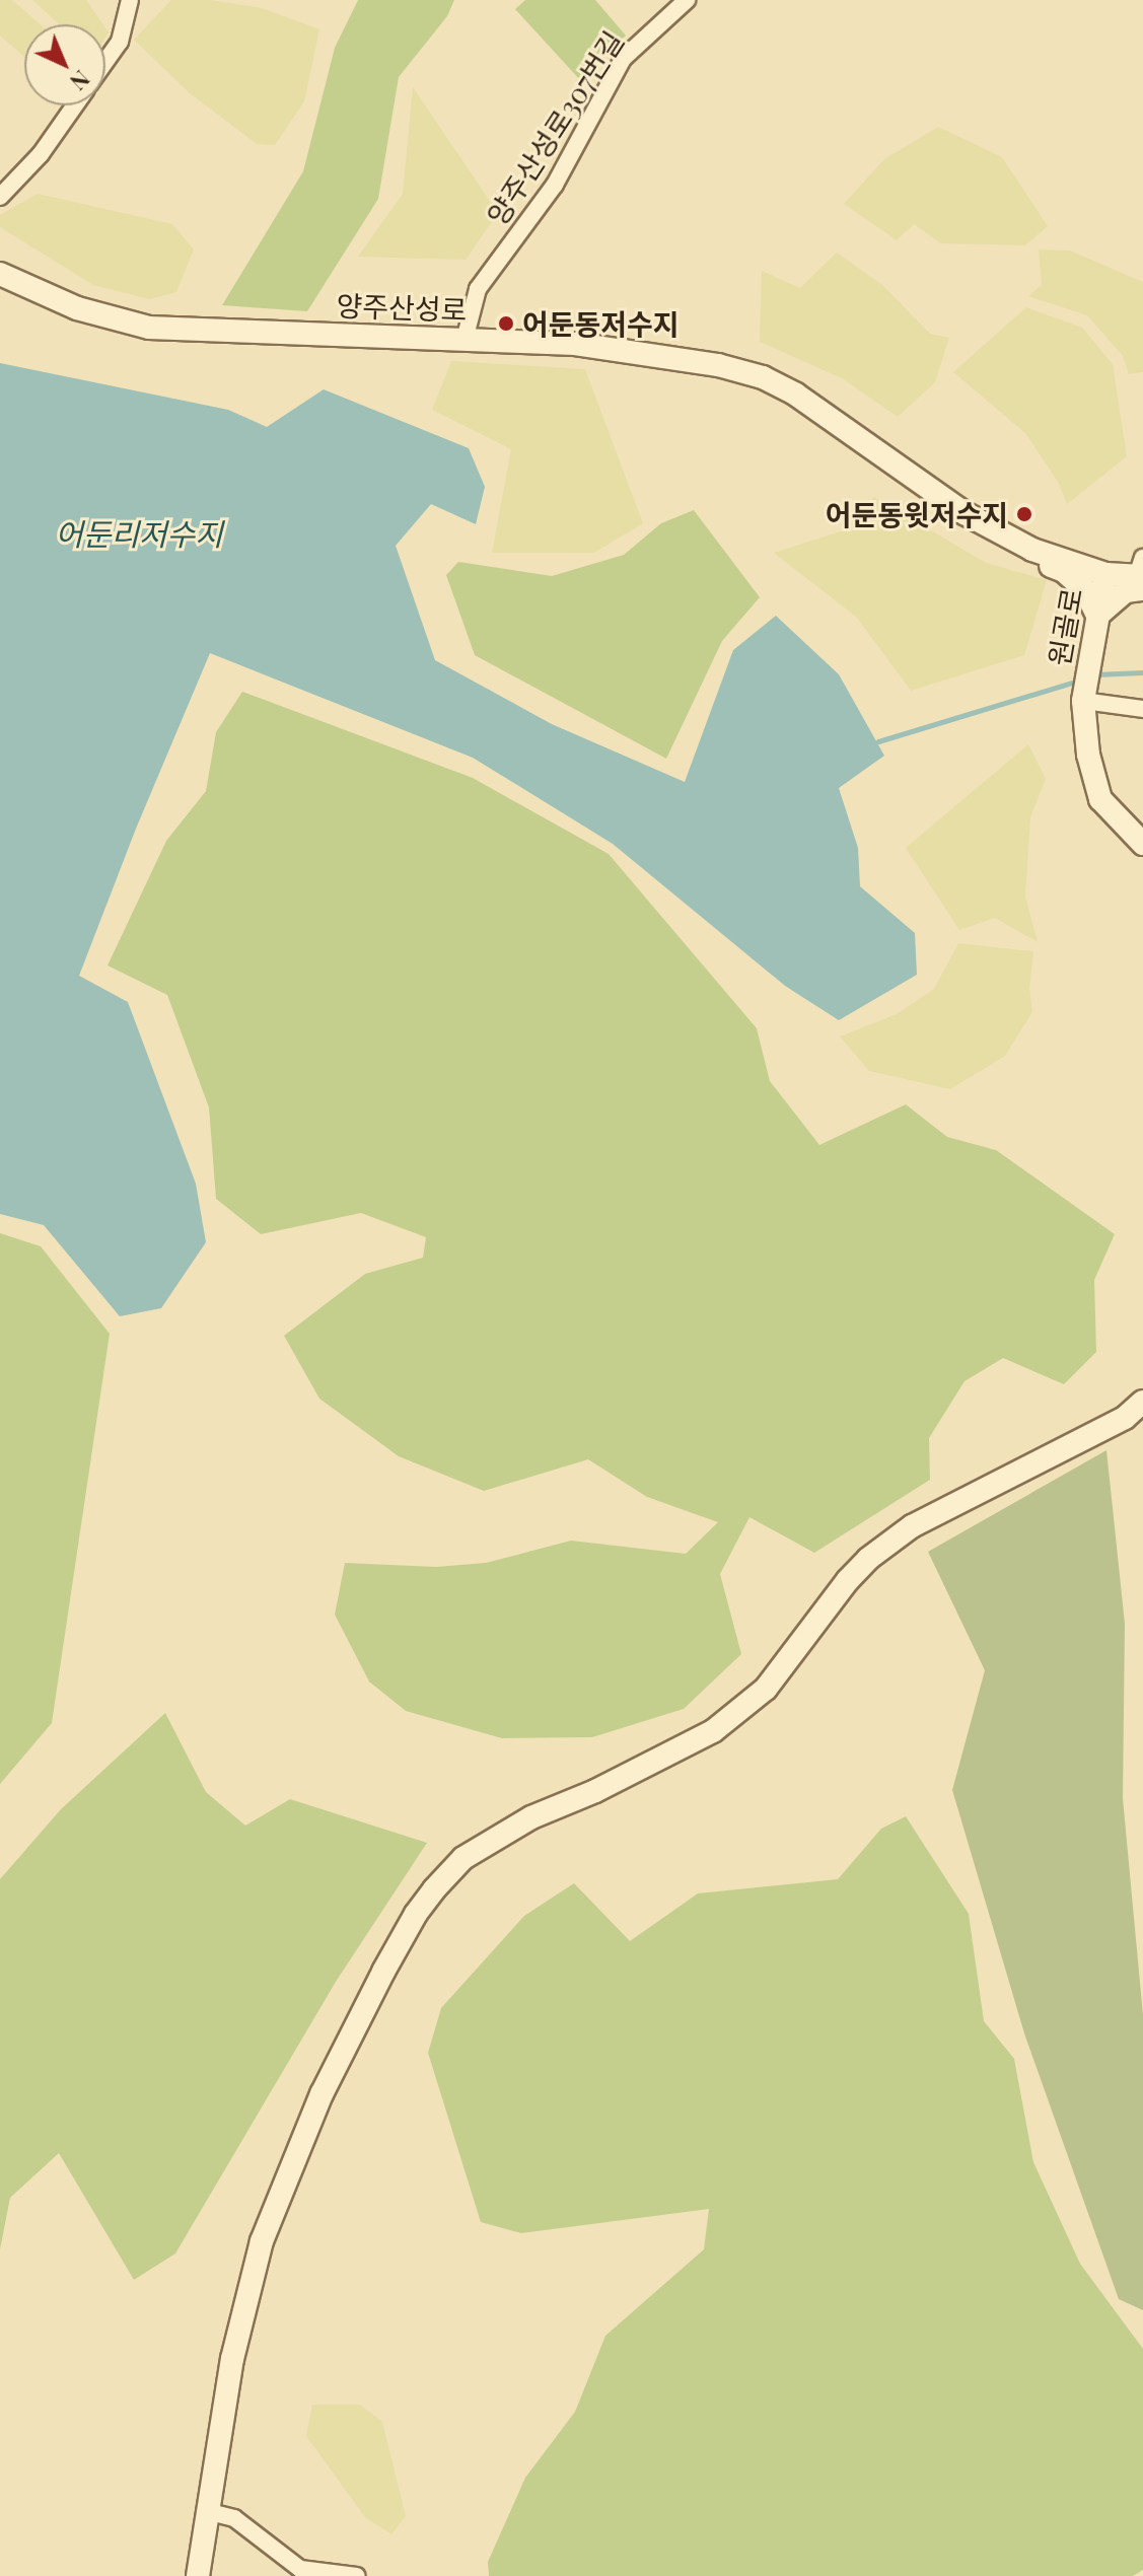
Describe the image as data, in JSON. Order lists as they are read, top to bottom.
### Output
{
  "streets": {
    "street": ["양주산성로307번길", "양주산성로", "원골로"]
  },
  "crossings": [
    ["양주산성로307번길", "양주산성로"],
    ["양주산성로", "원골로"]
  ],
  "water": ["어둔리저수지"],
  "places": ["어둔동저수지", "어둔동윗저수지"],
  "north": "bottom right"
}
